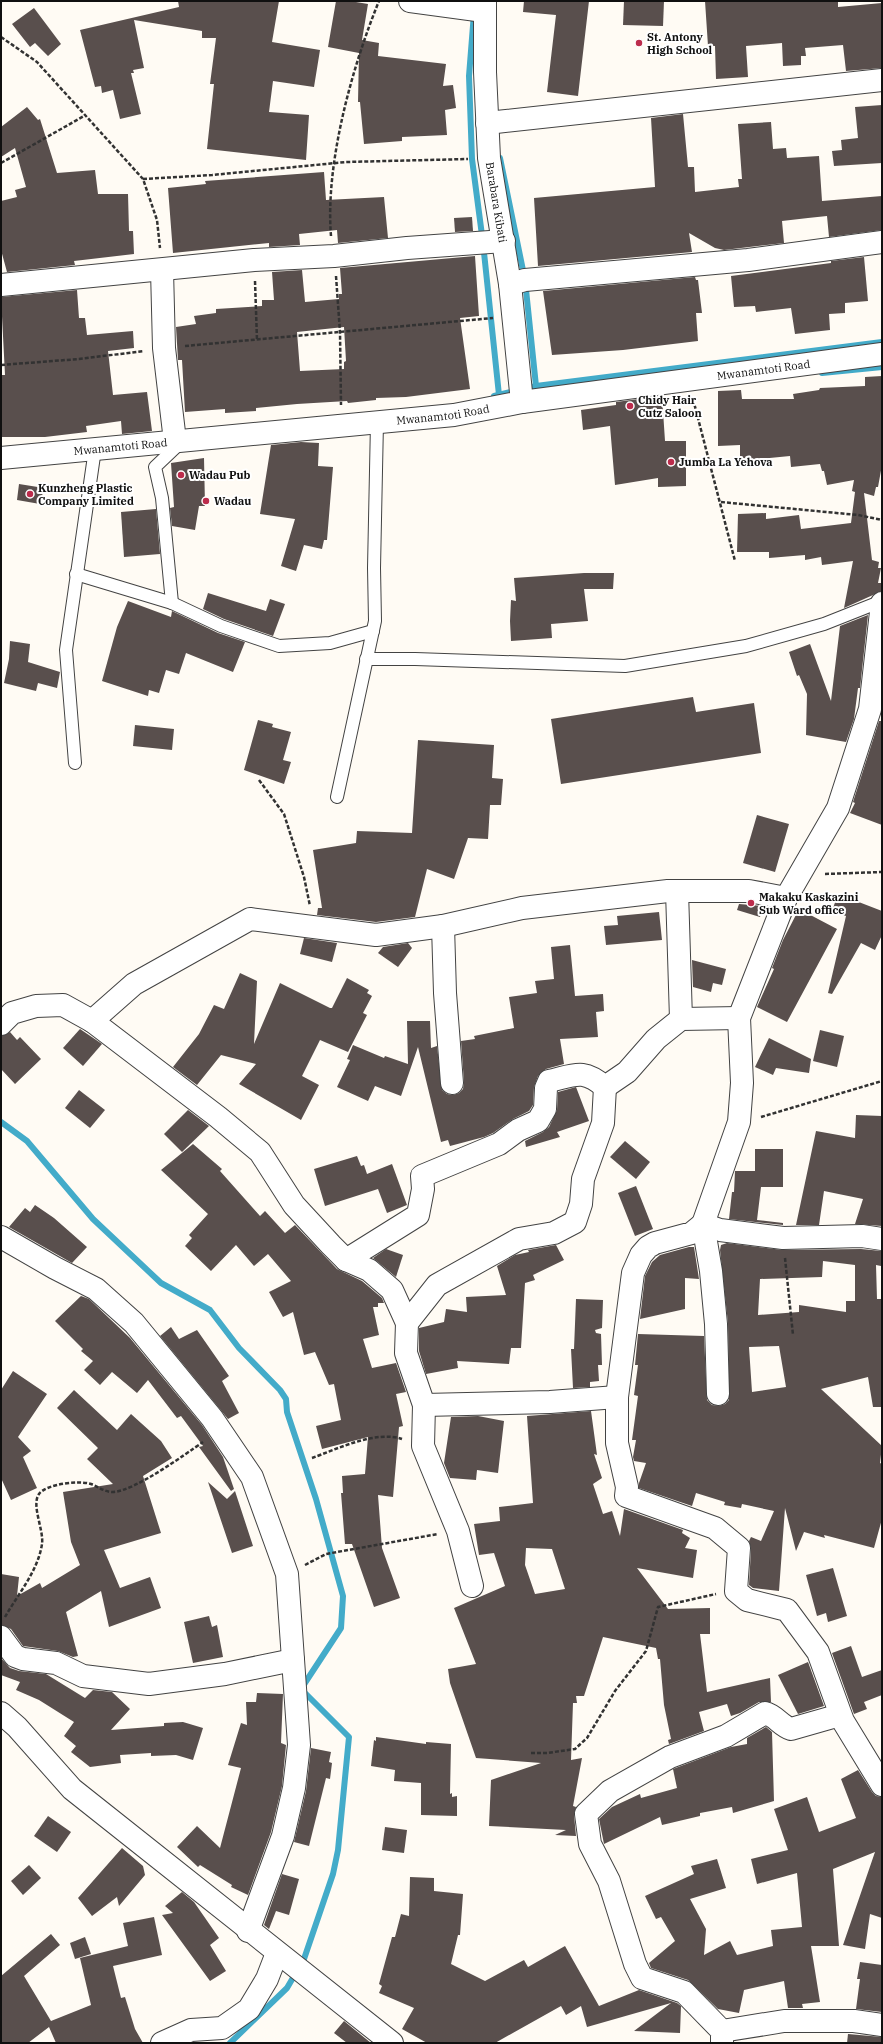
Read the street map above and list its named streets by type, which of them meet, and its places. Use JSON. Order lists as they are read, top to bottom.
{
  "streets": {
    "street": ["Barabara Kibati", "Mwanamtoti Road"]
  },
  "crossings": [
    ["Barabara Kibati", "Mwanamtoti Road"]
  ],
  "places": [
    "St. Antony High School",
    "Chidy Hair Cutz Saloon",
    "Jumba La Yehova",
    "Wadau Pub",
    "Kunzheng Plastic Company Limited",
    "Wadau",
    "Makaku Kaskazini Sub Ward office"
  ]
}
